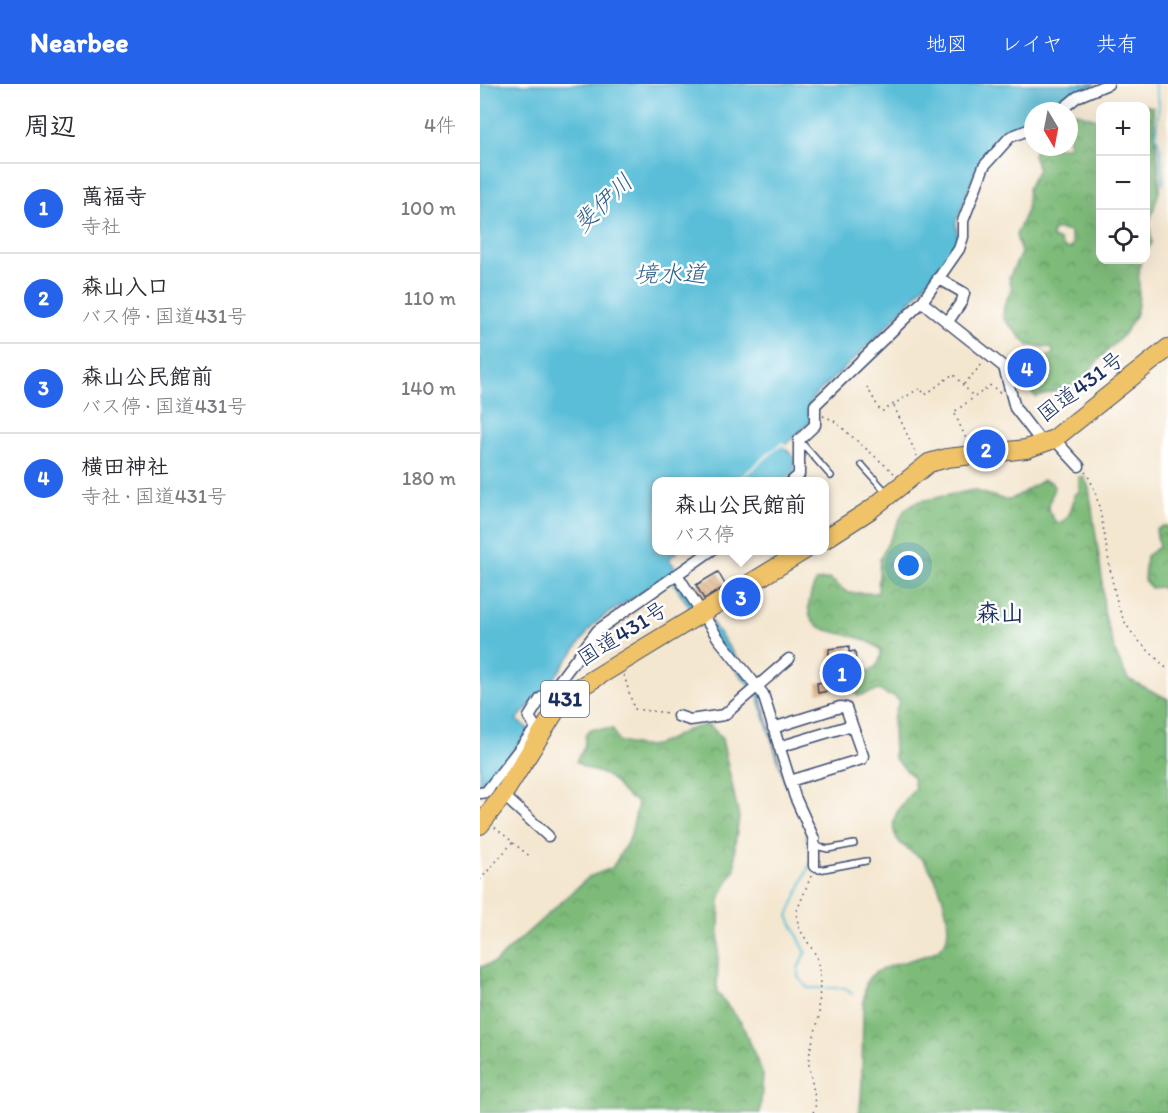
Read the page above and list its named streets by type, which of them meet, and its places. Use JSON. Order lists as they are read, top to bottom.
{
  "streets": {
    "highway": ["国道431号", "431"]
  },
  "districts": ["森山"],
  "water": ["斐伊川", "境水道"],
  "north": "bottom",
  "page": {
    "header": "Nearbee",
    "nav": ["地図", "レイヤ", "共有"],
    "heading": ["周辺", "4件"],
    "map_buttons": ["+", "−"],
    "list": [
      {
        "mark": "1",
        "name": "萬福寺",
        "note": "寺社",
        "value": "100 m"
      },
      {
        "mark": "2",
        "name": "森山入口",
        "note": "バス停 · 国道431号",
        "value": "110 m"
      },
      {
        "mark": "3",
        "name": "森山公民館前",
        "note": "バス停 · 国道431号",
        "value": "140 m"
      },
      {
        "mark": "4",
        "name": "横田神社",
        "note": "寺社 · 国道431号",
        "value": "180 m"
      }
    ],
    "pins": [
      "4",
      "2",
      "3",
      "1"
    ],
    "popup": ["森山公民館前", "バス停"]
  }
}
